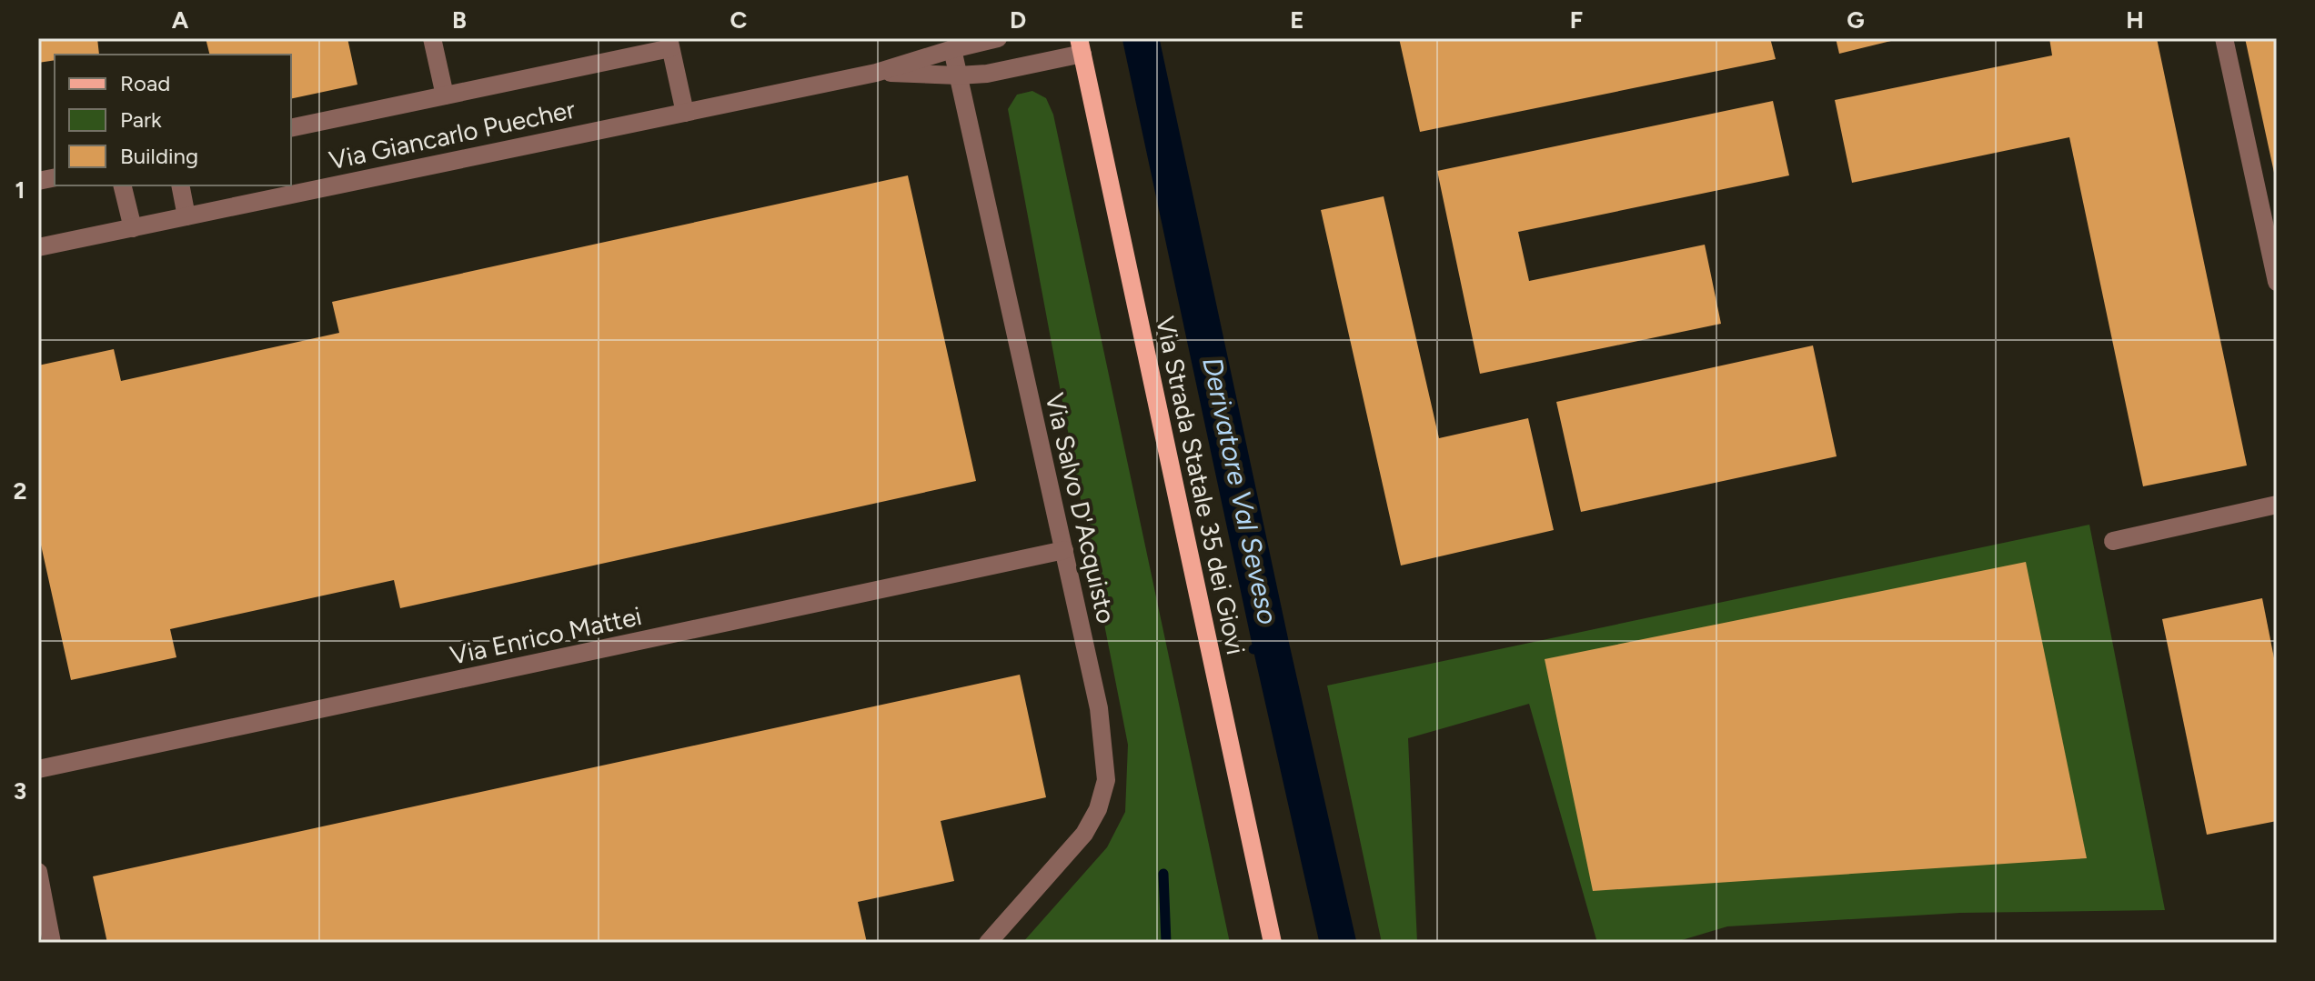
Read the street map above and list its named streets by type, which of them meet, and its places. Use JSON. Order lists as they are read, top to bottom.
{
  "streets": {
    "main road": ["Via Strada Statale 35 dei Giovi"],
    "street": ["Via Giancarlo Puecher", "Via Salvo D'Acquisto", "Via Enrico Mattei"]
  },
  "crossings": [
    ["Via Giancarlo Puecher", "Via Strada Statale 35 dei Giovi"],
    ["Via Giancarlo Puecher", "Via Salvo D'Acquisto"],
    ["Via Salvo D'Acquisto", "Via Enrico Mattei"]
  ],
  "water": ["Derivatore Val Seveso"],
  "legend": ["Road", "Park", "Building"],
  "grid": {
    "columns": [
      "A",
      "B",
      "C",
      "D",
      "E",
      "F",
      "G",
      "H"
    ],
    "rows": ["1", "2", "3"]
  }
}
